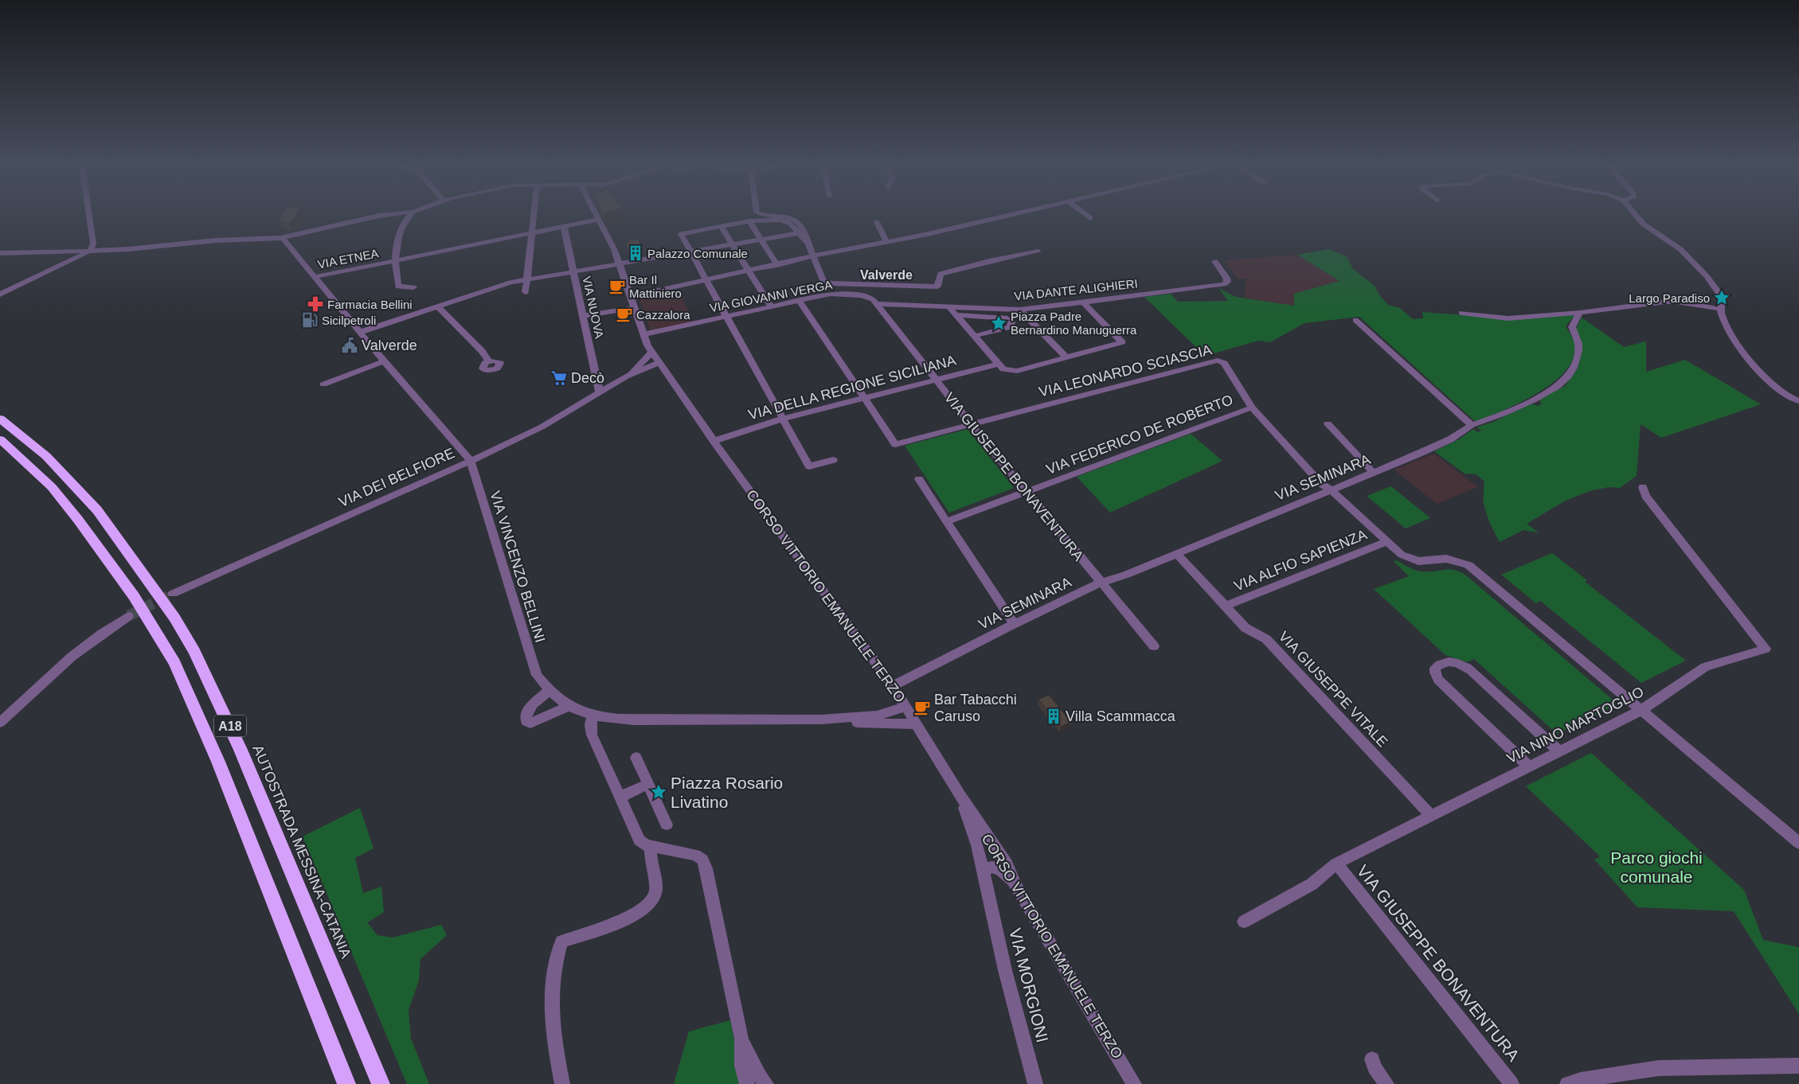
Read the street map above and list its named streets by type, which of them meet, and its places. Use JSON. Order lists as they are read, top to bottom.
{
  "streets": {
    "highway": ["A18", "AUTOSTRADA MESSINA-CATANIA"],
    "street": [
      "VIA ETNEA",
      "VIA DANTE ALIGHIERI",
      "VIA GIOVANNI VERGA",
      "VIA NUOVA",
      "VIA LEONARDO SCIASCIA",
      "VIA DELLA REGIONE SICILIANA",
      "VIA FEDERICO DE ROBERTO",
      "VIA GIUSEPPE BONAVENTURA",
      "VIA DEI BELFIORE",
      "VIA SEMINARA",
      "VIA ALFIO SAPIENZA",
      "VIA VINCENZO BELLINI",
      "CORSO VITTORIO EMANUELE TERZO",
      "VIA GIUSEPPE VITALE",
      "VIA NINO MARTOGLIO",
      "VIA MORGIONI"
    ]
  },
  "crossings": [
    ["VIA ETNEA", "VIA NUOVA"],
    ["VIA ETNEA", "VIA VINCENZO BELLINI"],
    ["VIA ETNEA", "CORSO VITTORIO EMANUELE TERZO"],
    ["VIA DANTE ALIGHIERI", "VIA GIOVANNI VERGA"],
    ["VIA DANTE ALIGHIERI", "VIA GIUSEPPE BONAVENTURA"],
    ["VIA GIOVANNI VERGA", "VIA GIUSEPPE BONAVENTURA"],
    ["VIA GIOVANNI VERGA", "CORSO VITTORIO EMANUELE TERZO"],
    ["VIA NUOVA", "VIA DEI BELFIORE"],
    ["VIA LEONARDO SCIASCIA", "VIA DELLA REGIONE SICILIANA"],
    ["VIA LEONARDO SCIASCIA", "VIA FEDERICO DE ROBERTO"],
    ["VIA LEONARDO SCIASCIA", "VIA GIUSEPPE BONAVENTURA"],
    ["VIA LEONARDO SCIASCIA", "VIA SEMINARA"],
    ["VIA LEONARDO SCIASCIA", "VIA ALFIO SAPIENZA"],
    ["VIA LEONARDO SCIASCIA", "VIA NINO MARTOGLIO"],
    ["VIA DELLA REGIONE SICILIANA", "VIA GIUSEPPE BONAVENTURA"],
    ["VIA DELLA REGIONE SICILIANA", "CORSO VITTORIO EMANUELE TERZO"],
    ["VIA FEDERICO DE ROBERTO", "VIA GIUSEPPE BONAVENTURA"],
    ["VIA GIUSEPPE BONAVENTURA", "VIA SEMINARA"],
    ["VIA GIUSEPPE BONAVENTURA", "VIA NINO MARTOGLIO"],
    ["VIA DEI BELFIORE", "VIA VINCENZO BELLINI"],
    ["VIA SEMINARA", "CORSO VITTORIO EMANUELE TERZO"],
    ["VIA SEMINARA", "VIA GIUSEPPE VITALE"],
    ["VIA ALFIO SAPIENZA", "VIA GIUSEPPE VITALE"],
    ["CORSO VITTORIO EMANUELE TERZO", "VIA MORGIONI"],
    ["VIA GIUSEPPE VITALE", "VIA NINO MARTOGLIO"]
  ],
  "districts": ["Valverde"],
  "parks": ["Parco giochi comunale"],
  "places": {
    "building": ["Palazzo Comunale", "Villa Scammacca"],
    "cafe": ["Bar Il Mattiniero", "Cazzalora", "Bar Tabacchi Caruso"],
    "place": ["Largo Paradiso", "Piazza Padre Bernardino Manuguerra", "Piazza Rosario Livatino"],
    "pharmacy": ["Farmacia Bellini"],
    "fuel station": ["Sicilpetroli"],
    "public building": ["Valverde"],
    "supermarket": ["Decò"]
  }
}
